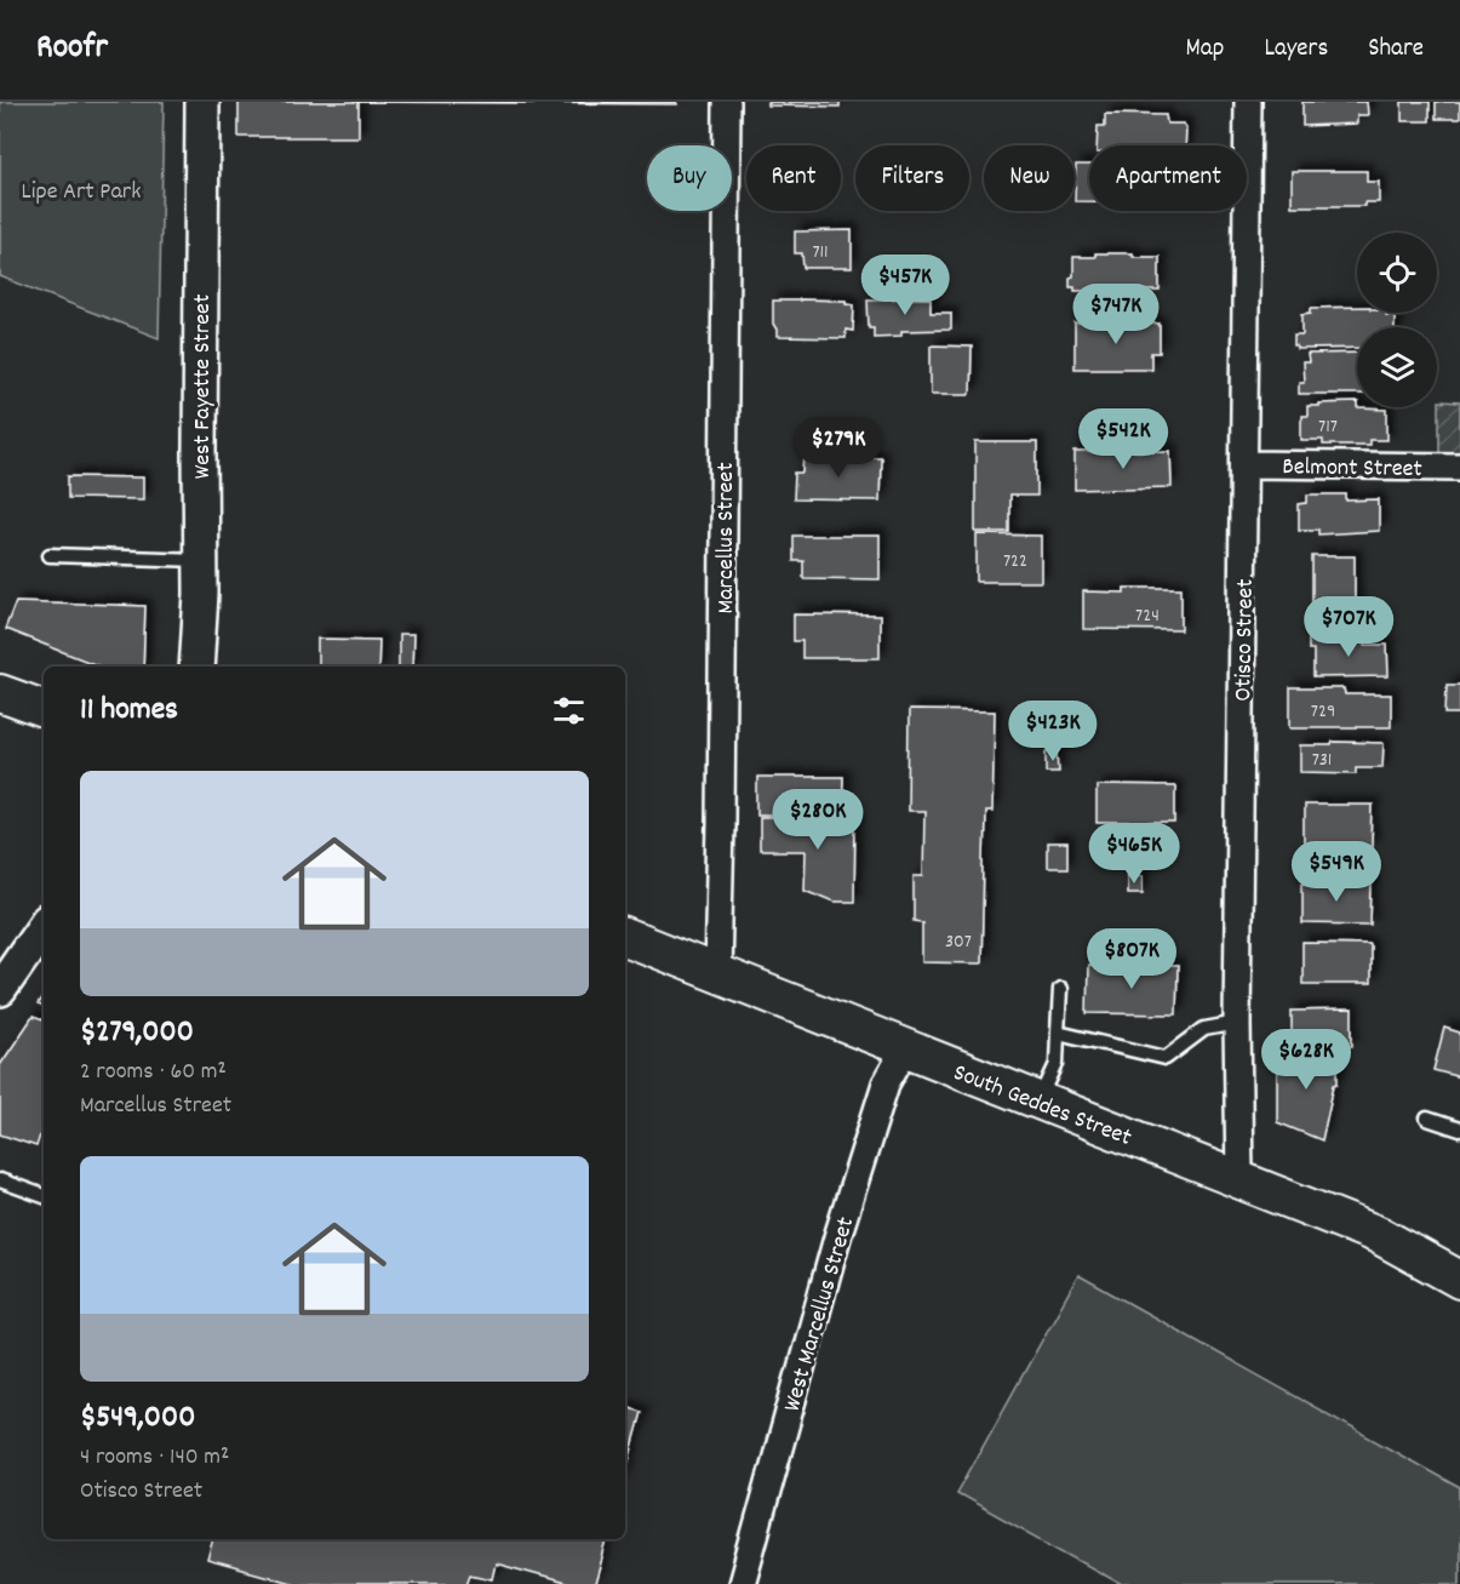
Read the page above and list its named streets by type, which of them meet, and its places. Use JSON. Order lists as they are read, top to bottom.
{
  "streets": {
    "main road": ["South Geddes Street"],
    "street": [
      "West Fayette Street",
      "Belmont Street",
      "Marcellus Street",
      "Otisco Street",
      "West Marcellus Street"
    ]
  },
  "crossings": [
    ["Belmont Street", "Otisco Street"],
    ["Marcellus Street", "South Geddes Street"],
    ["Otisco Street", "South Geddes Street"],
    ["South Geddes Street", "West Marcellus Street"]
  ],
  "parks": ["Lipe Art Park"],
  "house_numbers": [
    "711",
    "717",
    "722",
    "724",
    "729",
    "731",
    "307"
  ],
  "page": {
    "header": "Roofr",
    "nav": ["Map", "Layers", "Share"],
    "chip": [
      "Buy",
      "Rent",
      "Filters",
      "New",
      "Apartment"
    ],
    "price": [
      "$457K",
      "$747K",
      "$542K",
      "$279K",
      "$707K",
      "$423K",
      "$280K",
      "$465K",
      "$549K",
      "$807K",
      "$628K"
    ],
    "heading": "11 homes",
    "list": [
      {
        "name": "$279,000",
        "note": "2 rooms · 60 m² · Marcellus Street"
      },
      {
        "name": "$549,000",
        "note": "4 rooms · 140 m² · Otisco Street"
      }
    ]
  }
}
